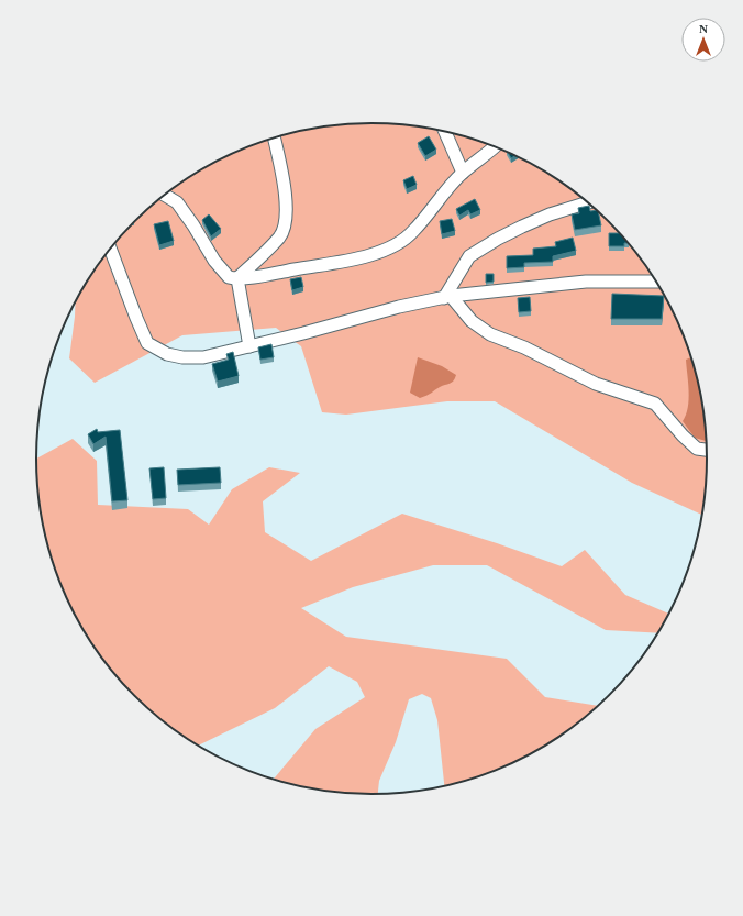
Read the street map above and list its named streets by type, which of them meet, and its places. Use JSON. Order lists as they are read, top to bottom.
{
  "north": "top"
}
